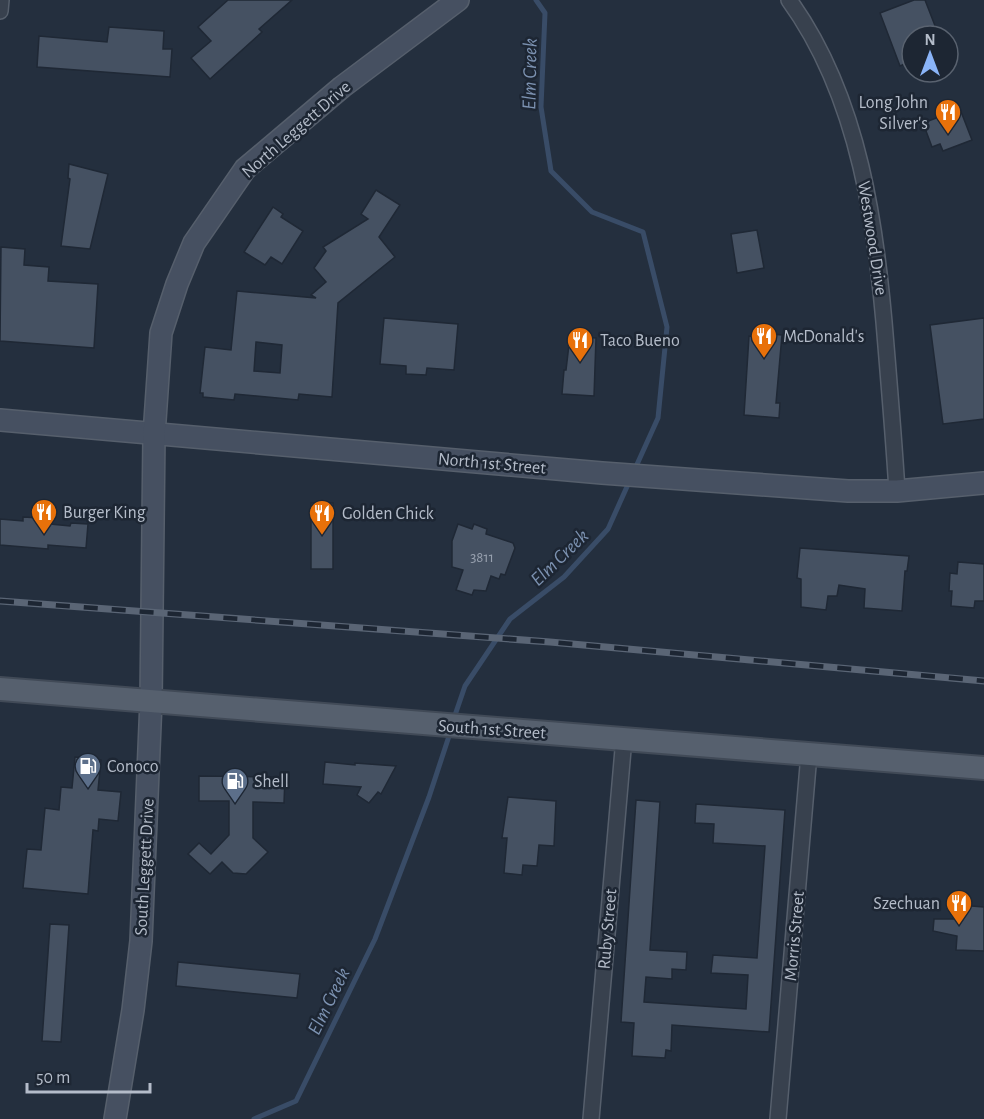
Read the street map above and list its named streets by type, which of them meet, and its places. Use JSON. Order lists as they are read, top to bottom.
{
  "streets": {
    "main road": [
      "North Leggett Drive",
      "North 1st Street",
      "South 1st Street",
      "South Leggett Drive"
    ],
    "street": ["Westwood Drive", "Ruby Street", "Morris Street"]
  },
  "crossings": [
    ["North Leggett Drive", "North 1st Street"],
    ["North Leggett Drive", "South Leggett Drive"],
    ["Westwood Drive", "North 1st Street"],
    ["South 1st Street", "South Leggett Drive"],
    ["South 1st Street", "Ruby Street"],
    ["South 1st Street", "Morris Street"]
  ],
  "water": ["Elm Creek"],
  "places": {
    "restaurant": [
      "Long John Silver's",
      "McDonald's",
      "Taco Bueno",
      "Burger King",
      "Golden Chick",
      "Szechuan"
    ],
    "fuel station": ["Conoco", "Shell"]
  },
  "house_numbers": ["3811"],
  "scale_bar": "50 m",
  "north": "top"
}
